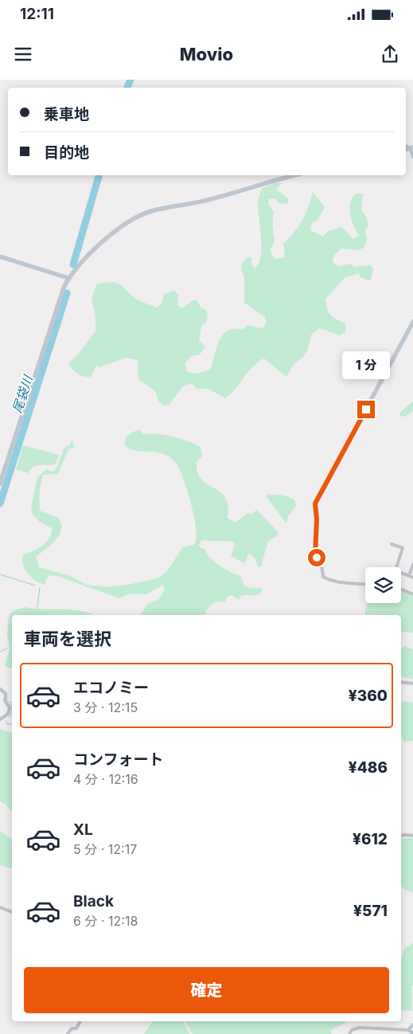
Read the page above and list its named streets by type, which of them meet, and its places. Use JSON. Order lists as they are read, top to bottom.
{
  "water": ["尾袋川"],
  "page": {
    "status": "12:11",
    "header": "Movio",
    "banner": ["乗車地", "目的地"],
    "bubble": "1 分",
    "heading": "車両を選択",
    "list": [
      {
        "name": "エコノミー",
        "note": "3 分 · 12:15",
        "value": "¥360"
      },
      {
        "name": "コンフォート",
        "note": "4 分 · 12:16",
        "value": "¥486"
      },
      {
        "name": "XL",
        "note": "5 分 · 12:17",
        "value": "¥612"
      },
      {
        "name": "Black",
        "note": "6 分 · 12:18",
        "value": "¥571"
      }
    ],
    "buttons": "確定"
  }
}
